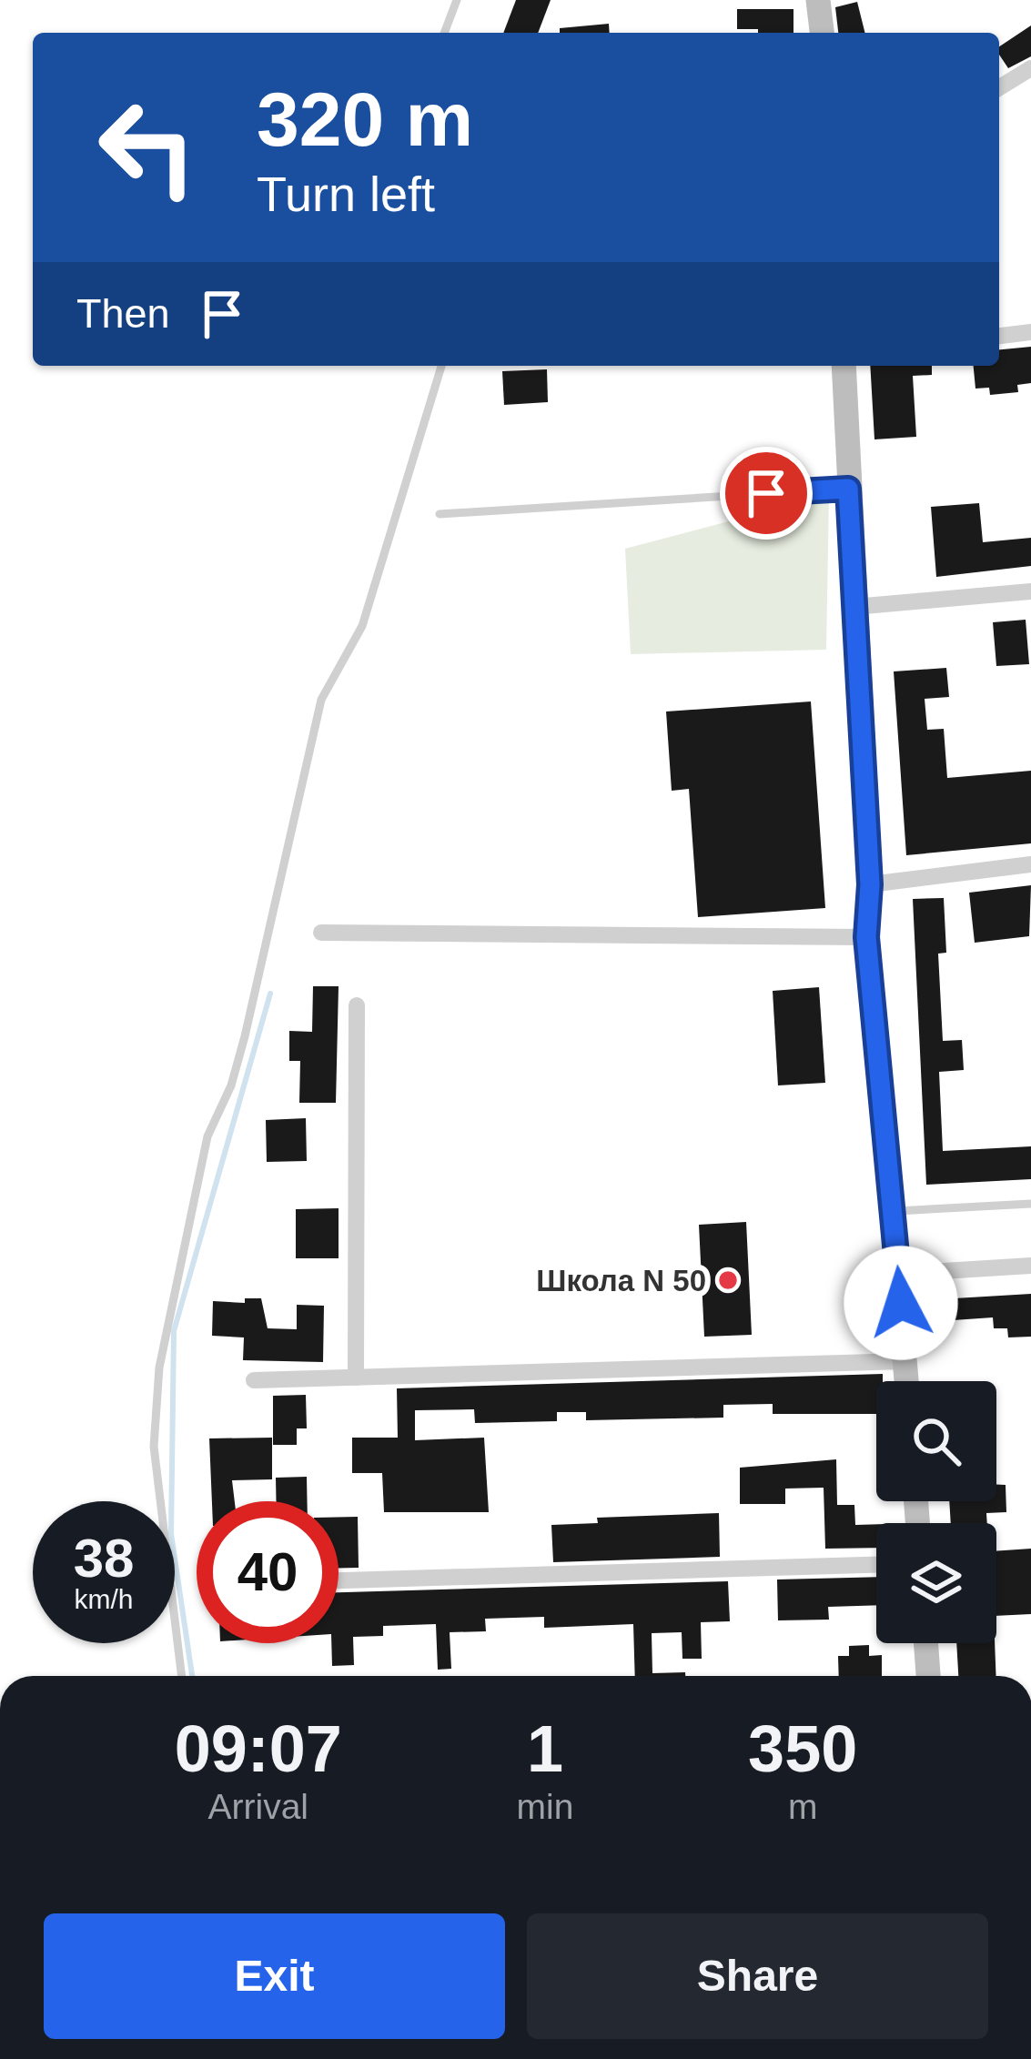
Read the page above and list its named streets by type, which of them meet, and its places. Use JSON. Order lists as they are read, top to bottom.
{
  "places": ["Школа N 50"],
  "page": {
    "turn": ["320 m", "Turn left"],
    "then": "Then",
    "speed": "38 km/h",
    "limit": "40",
    "eta": [
      "09:07",
      "Arrival",
      "1",
      "min",
      "350",
      "m"
    ],
    "buttons": ["Exit", "Share"]
  }
}
